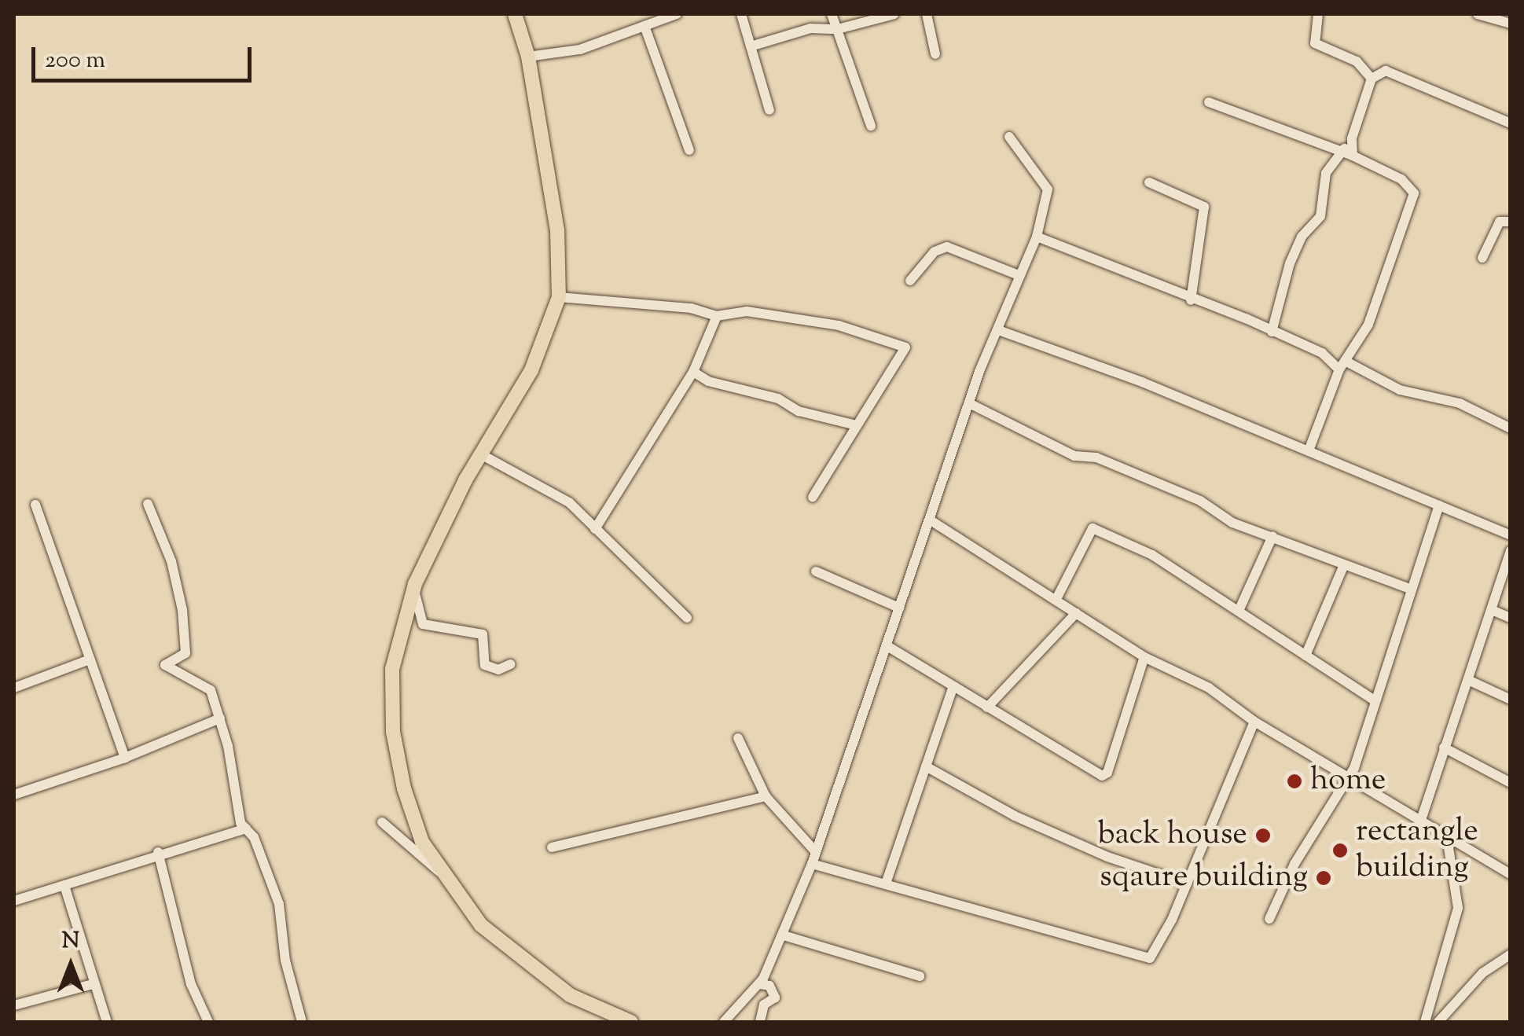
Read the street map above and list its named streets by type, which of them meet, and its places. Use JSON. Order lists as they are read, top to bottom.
{
  "places": [
    "home",
    "back house",
    "rectangle building",
    "sqaure building"
  ],
  "scale_bar": "200 m",
  "north": "top"
}
